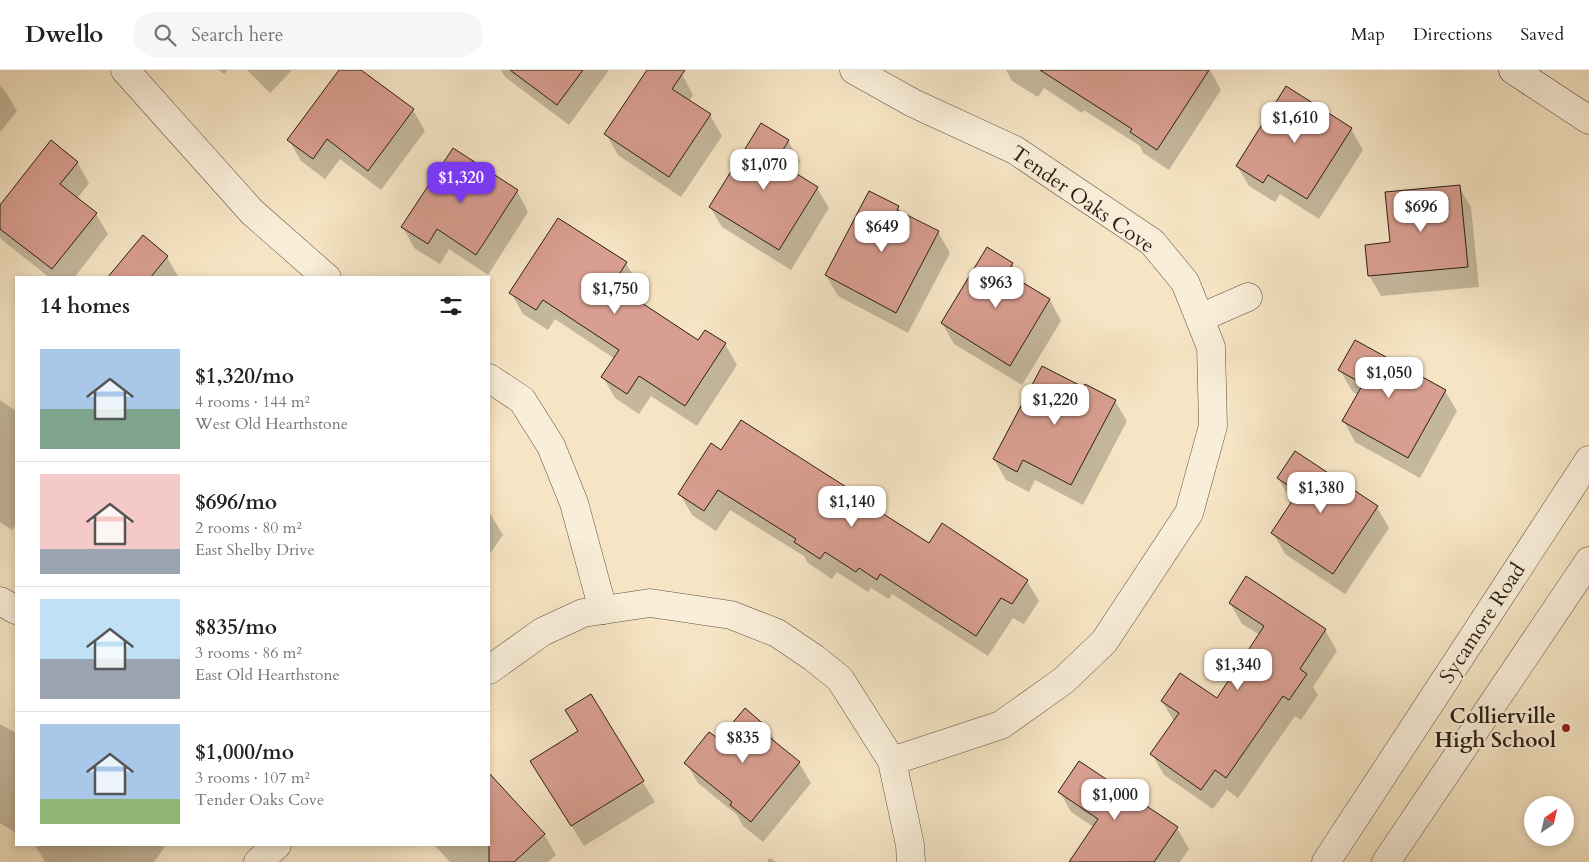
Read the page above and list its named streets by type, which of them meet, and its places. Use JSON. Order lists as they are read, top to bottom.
{
  "streets": {
    "street": ["Tender Oaks Cove", "Sycamore Road"]
  },
  "places": ["Collierville High School"],
  "north": "top right",
  "page": {
    "header": "Dwello",
    "search": "Search here",
    "nav": ["Map", "Directions", "Saved"],
    "price": [
      "$1,610",
      "$1,070",
      "$1,320",
      "$696",
      "$649",
      "$963",
      "$1,750",
      "$1,050",
      "$1,220",
      "$1,380",
      "$1,140",
      "$1,340",
      "$835",
      "$1,000"
    ],
    "heading": "14 homes",
    "list": [
      {
        "name": "$1,320/mo",
        "note": "4 rooms · 144 m² · West Old Hearthstone"
      },
      {
        "name": "$696/mo",
        "note": "2 rooms · 80 m² · East Shelby Drive"
      },
      {
        "name": "$835/mo",
        "note": "3 rooms · 86 m² · East Old Hearthstone"
      },
      {
        "name": "$1,000/mo",
        "note": "3 rooms · 107 m² · Tender Oaks Cove"
      }
    ]
  }
}
